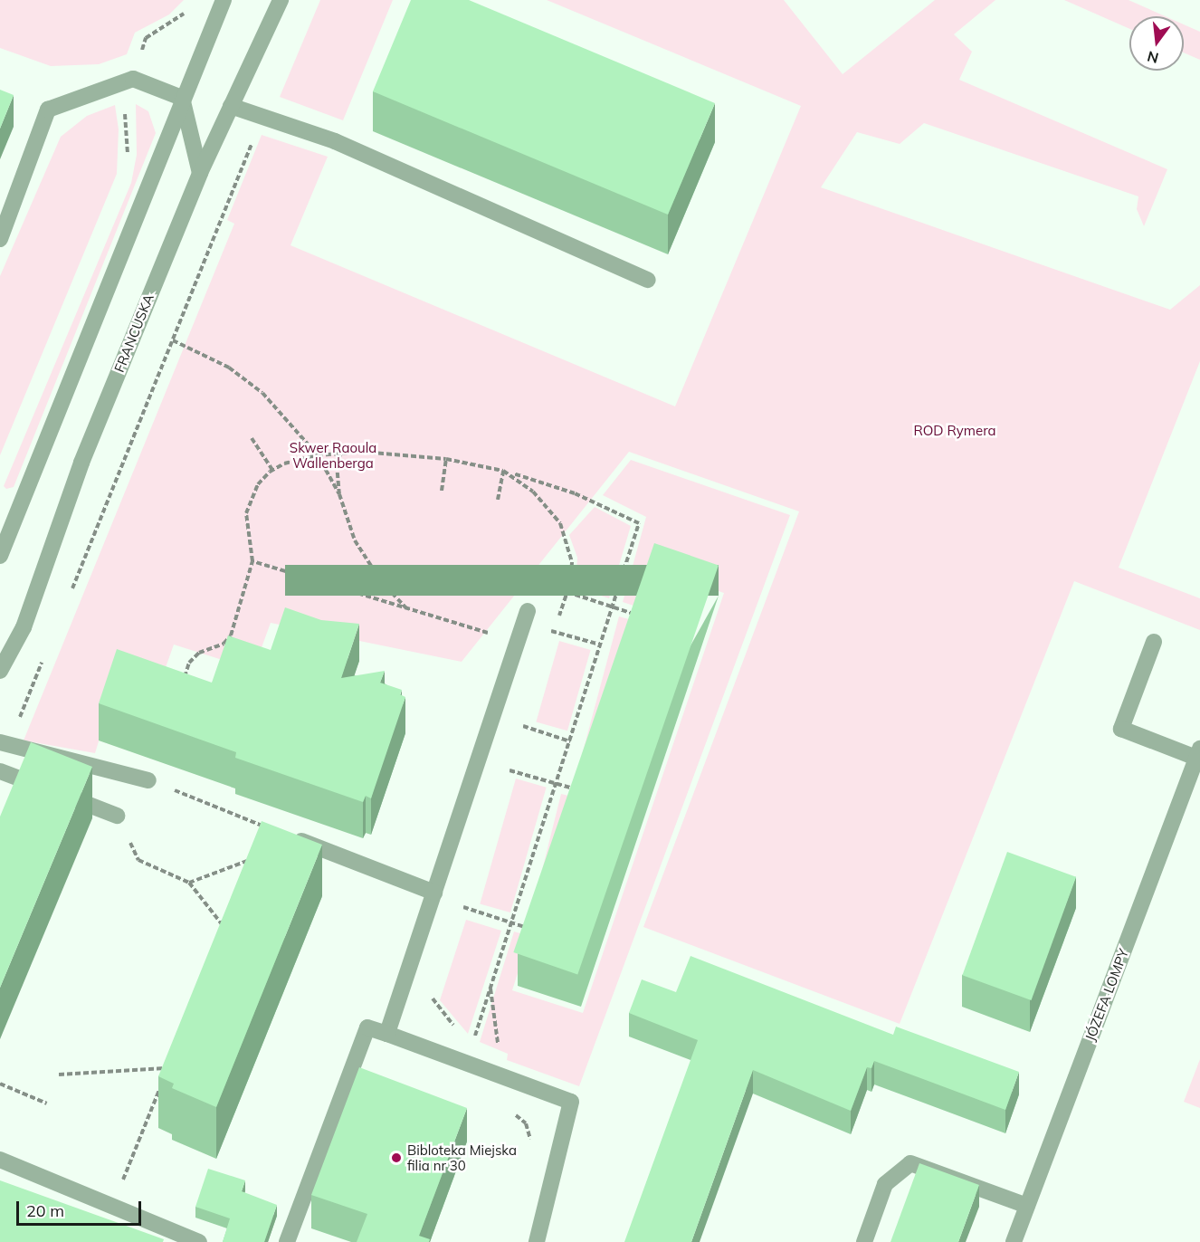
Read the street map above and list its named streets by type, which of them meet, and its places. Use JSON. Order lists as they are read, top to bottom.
{
  "streets": {
    "street": ["FRANCUSKA", "JÓZEFA LOMPY"]
  },
  "parks": ["ROD Rymera", "Skwer Raoula Wallenberga"],
  "places": ["Bibloteka Miejska filia nr 30"],
  "scale_bar": "20 m",
  "north": "bottom"
}
